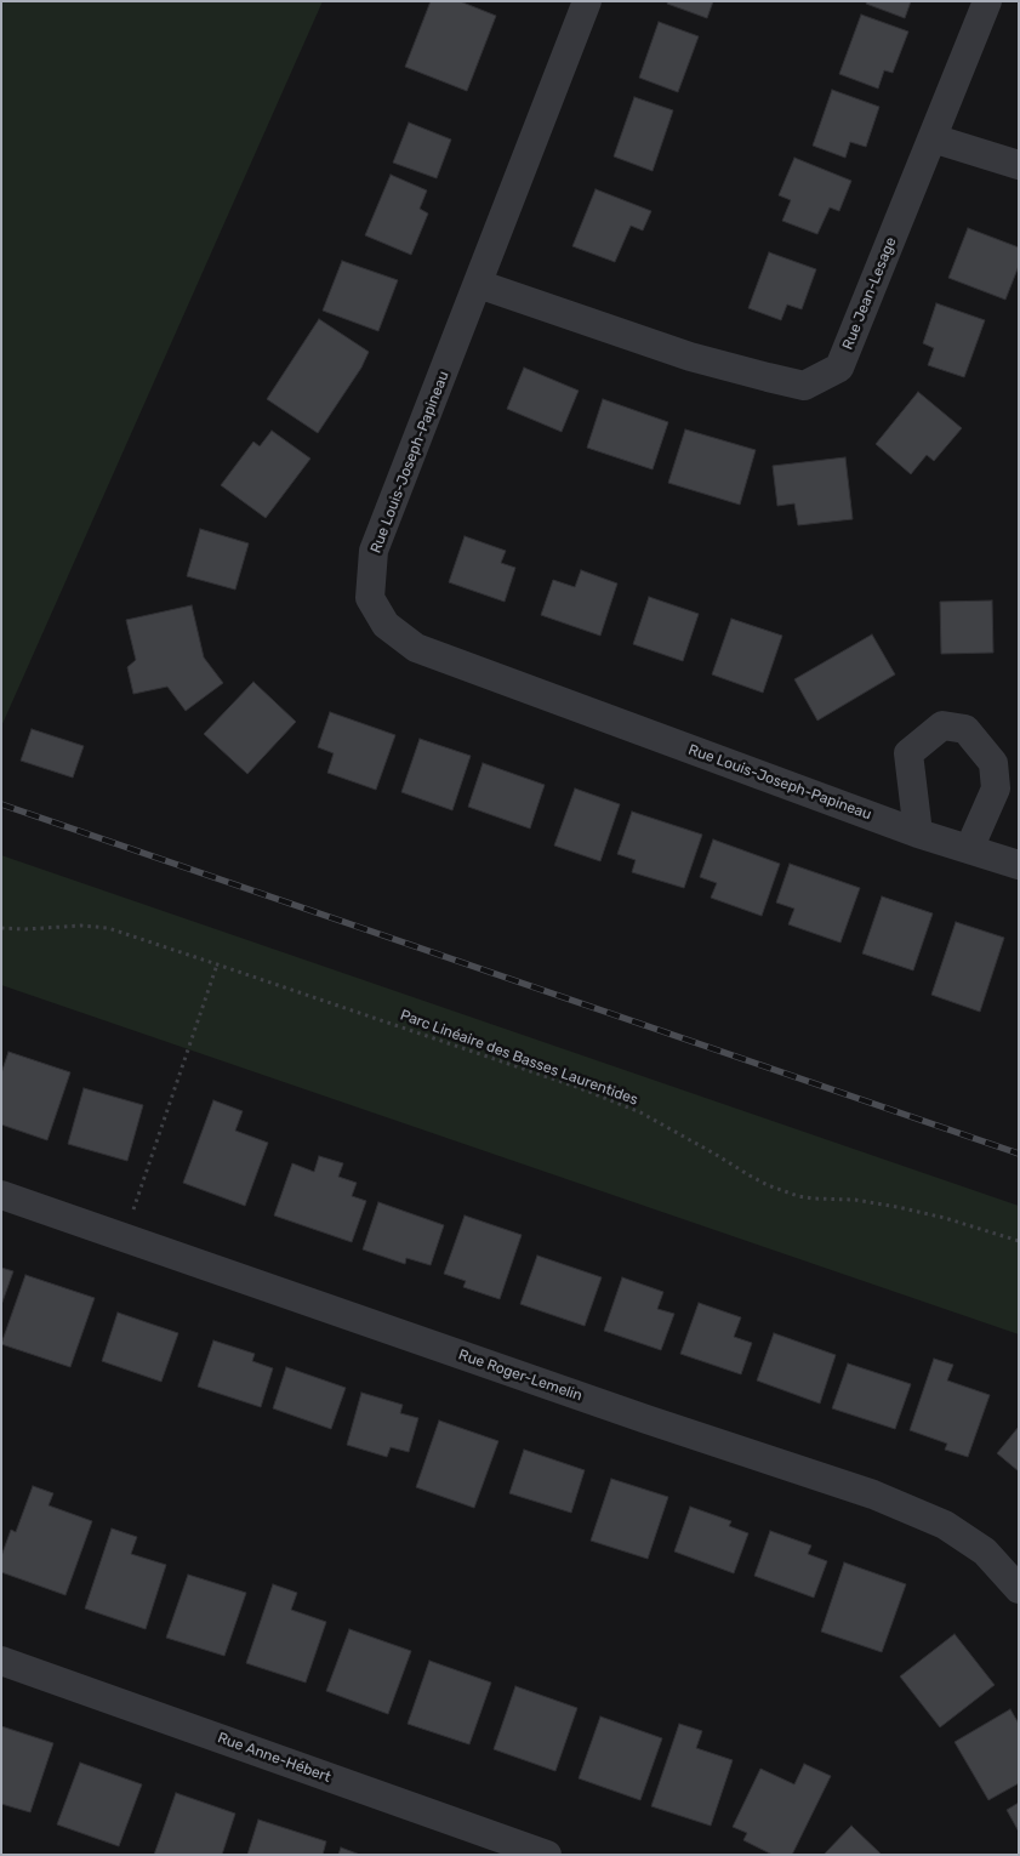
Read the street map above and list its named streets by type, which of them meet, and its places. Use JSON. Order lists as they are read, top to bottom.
{
  "streets": {
    "street": [
      "Rue Jean-Lesage",
      "Rue Louis-Joseph-Papineau",
      "Rue Roger-Lemelin",
      "Rue Anne-Hébert"
    ],
    "path": ["Parc Linéaire des Basses Laurentides"]
  },
  "crossings": [
    ["Rue Jean-Lesage", "Rue Louis-Joseph-Papineau"]
  ]
}
